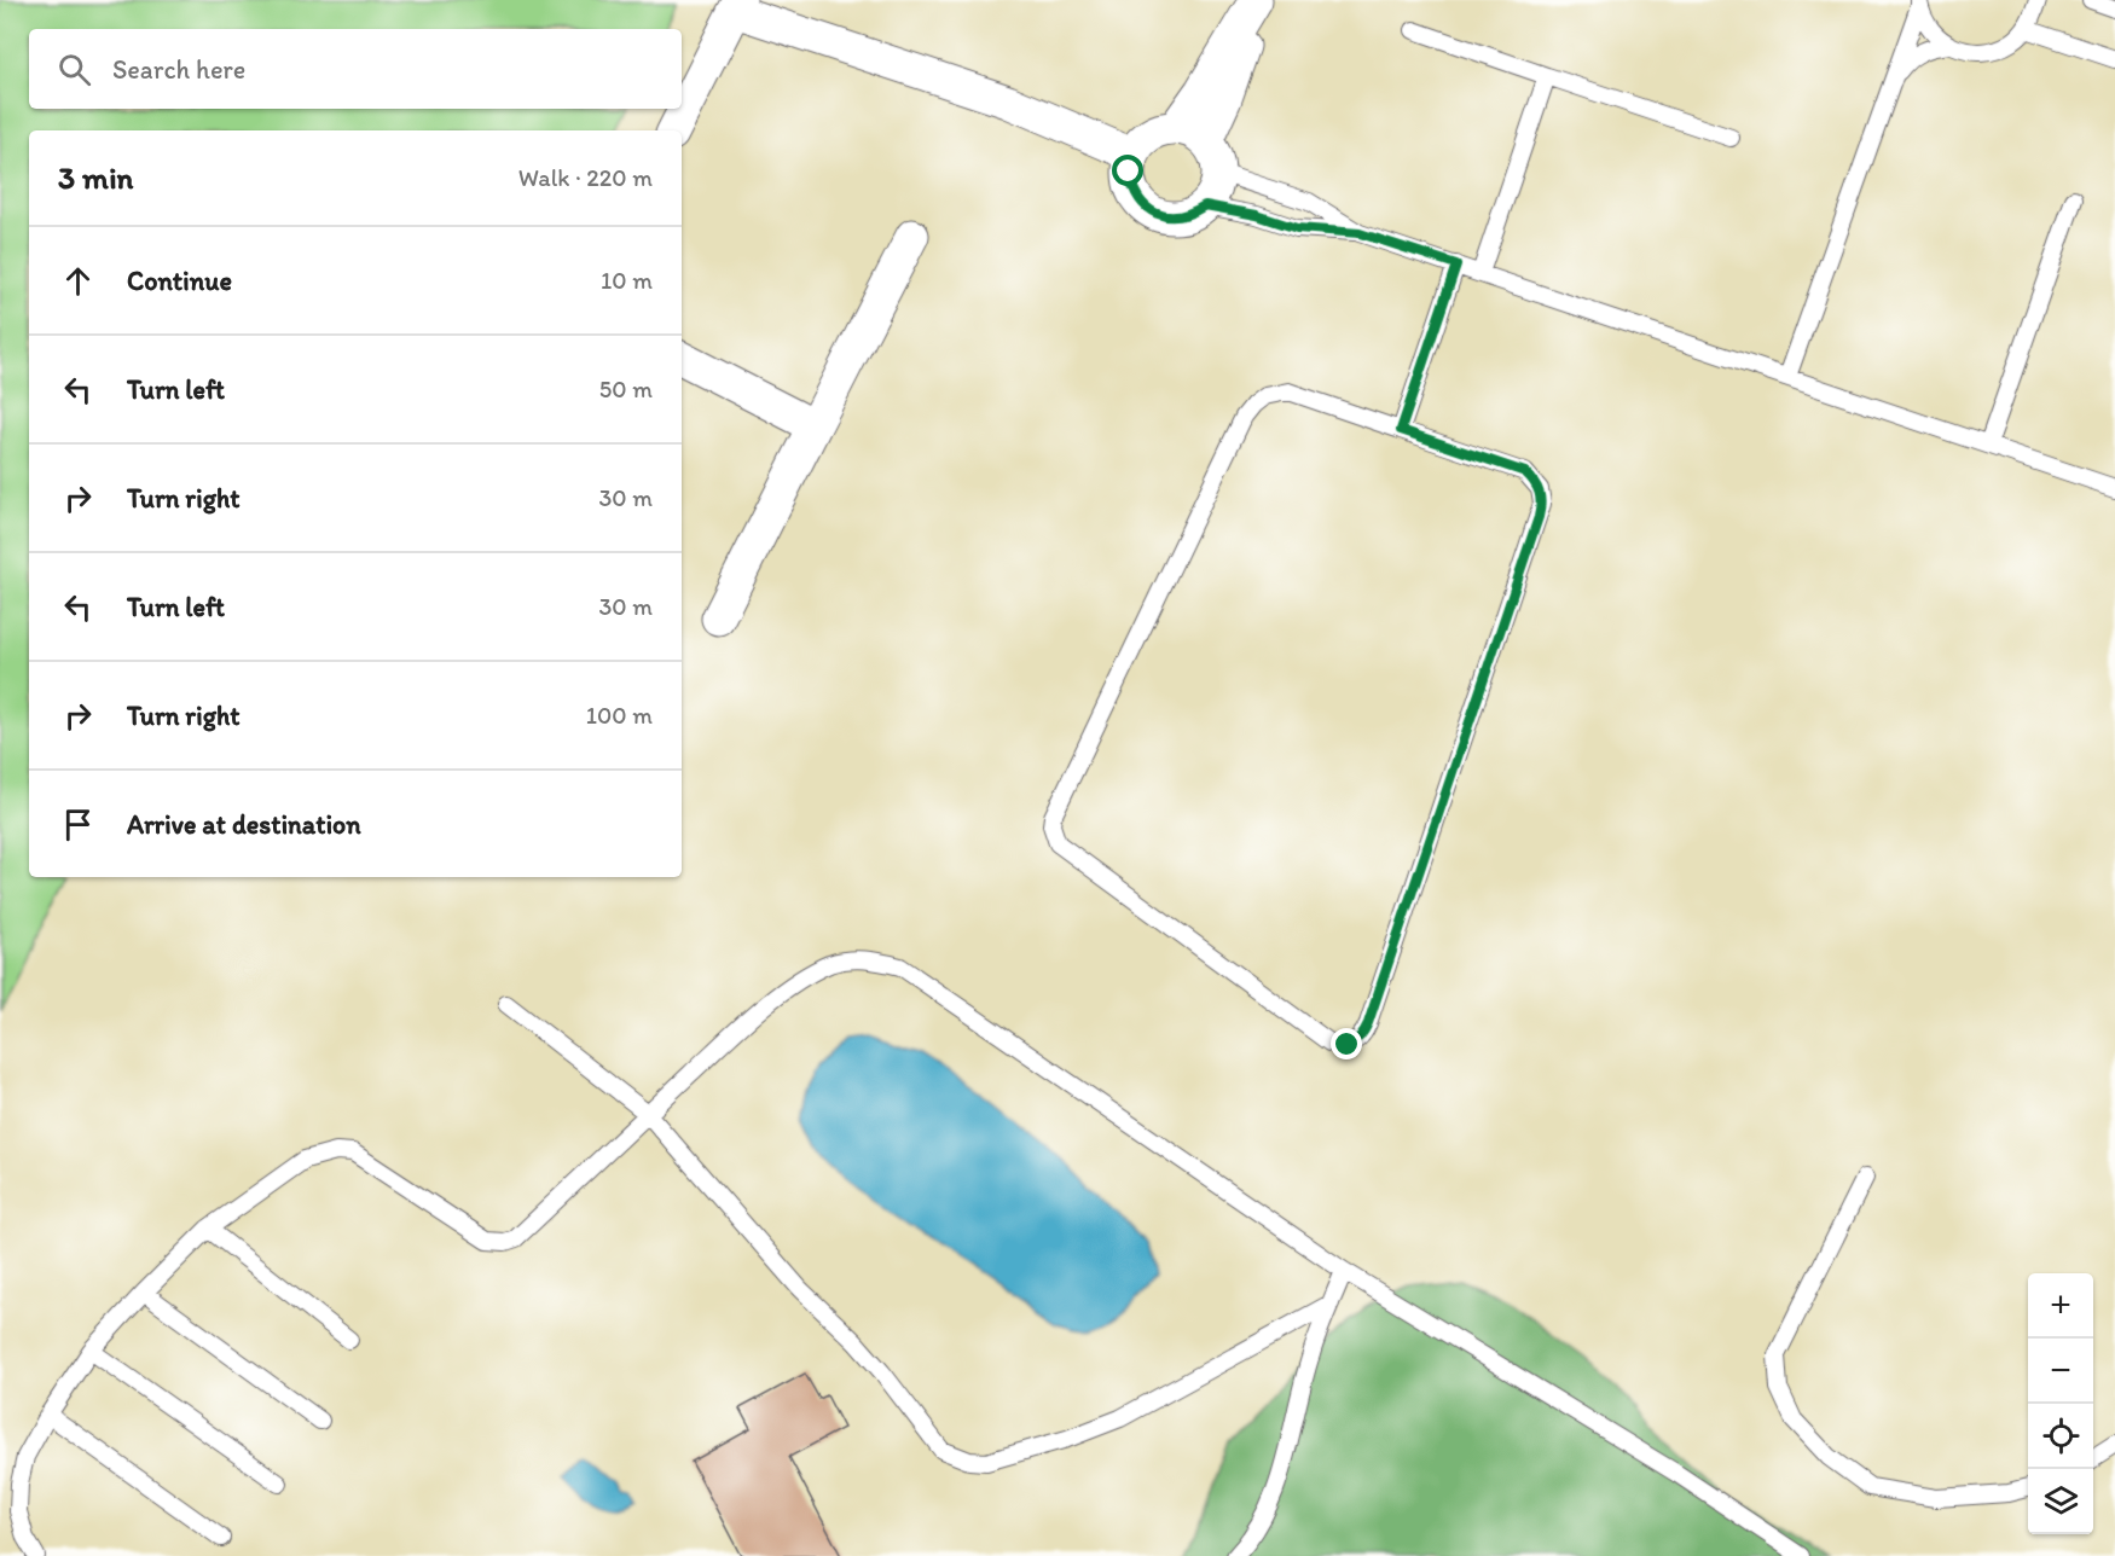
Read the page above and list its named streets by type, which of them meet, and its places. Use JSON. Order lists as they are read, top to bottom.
{
  "page": {
    "search": "Search here",
    "heading": ["3 min", "Walk · 220 m"],
    "list": [
      ["Continue", "10 m"],
      ["Turn left", "50 m"],
      ["Turn right", "30 m"],
      ["Turn left", "30 m"],
      ["Turn right", "100 m"],
      "Arrive at destination"
    ],
    "map_buttons": ["+", "−"]
  }
}
